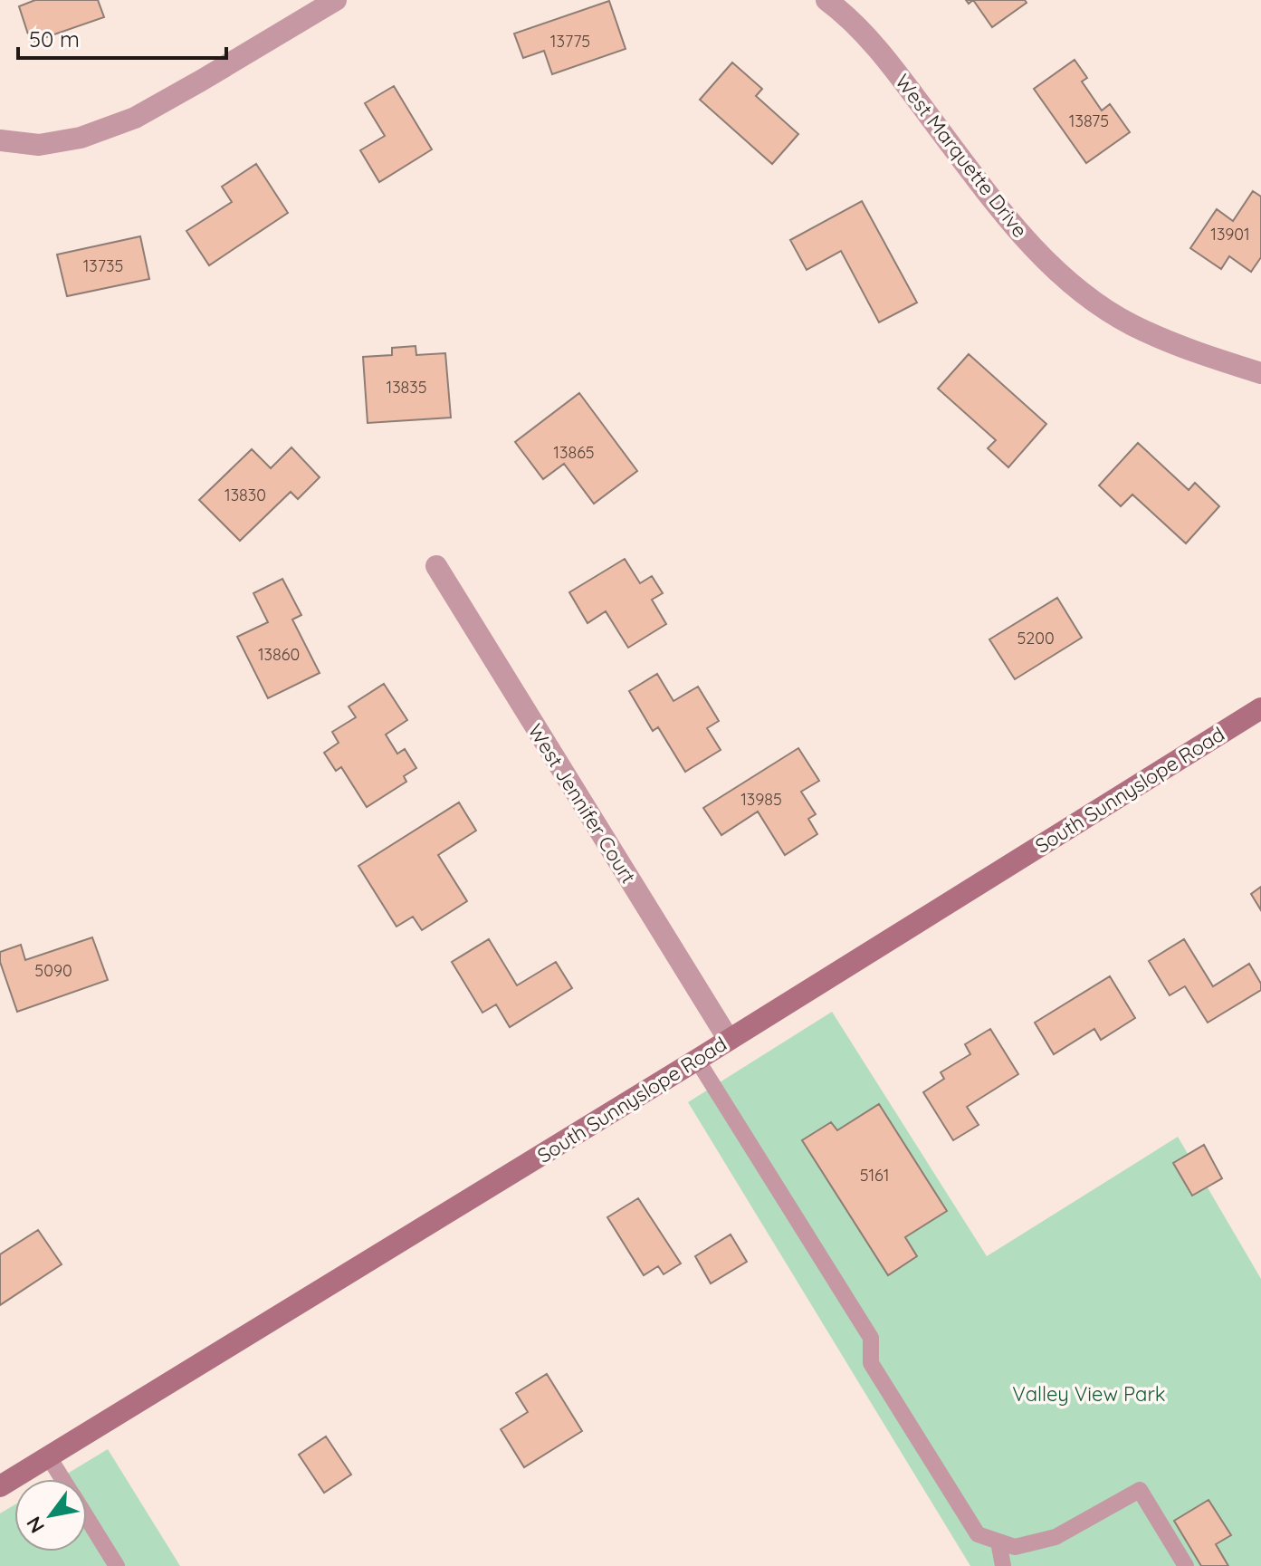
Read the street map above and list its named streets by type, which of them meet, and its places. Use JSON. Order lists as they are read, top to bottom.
{
  "streets": {
    "street": ["West Marquette Drive", "South Sunnyslope Road", "West Jennifer Court"]
  },
  "crossings": [
    ["South Sunnyslope Road", "West Jennifer Court"]
  ],
  "parks": ["Valley View Park"],
  "house_numbers": [
    "13775",
    "13875",
    "13901",
    "13735",
    "13835",
    "13865",
    "13830",
    "5200",
    "13860",
    "13985",
    "5090",
    "5161"
  ],
  "scale_bar": "50 m",
  "north": "bottom left"
}
